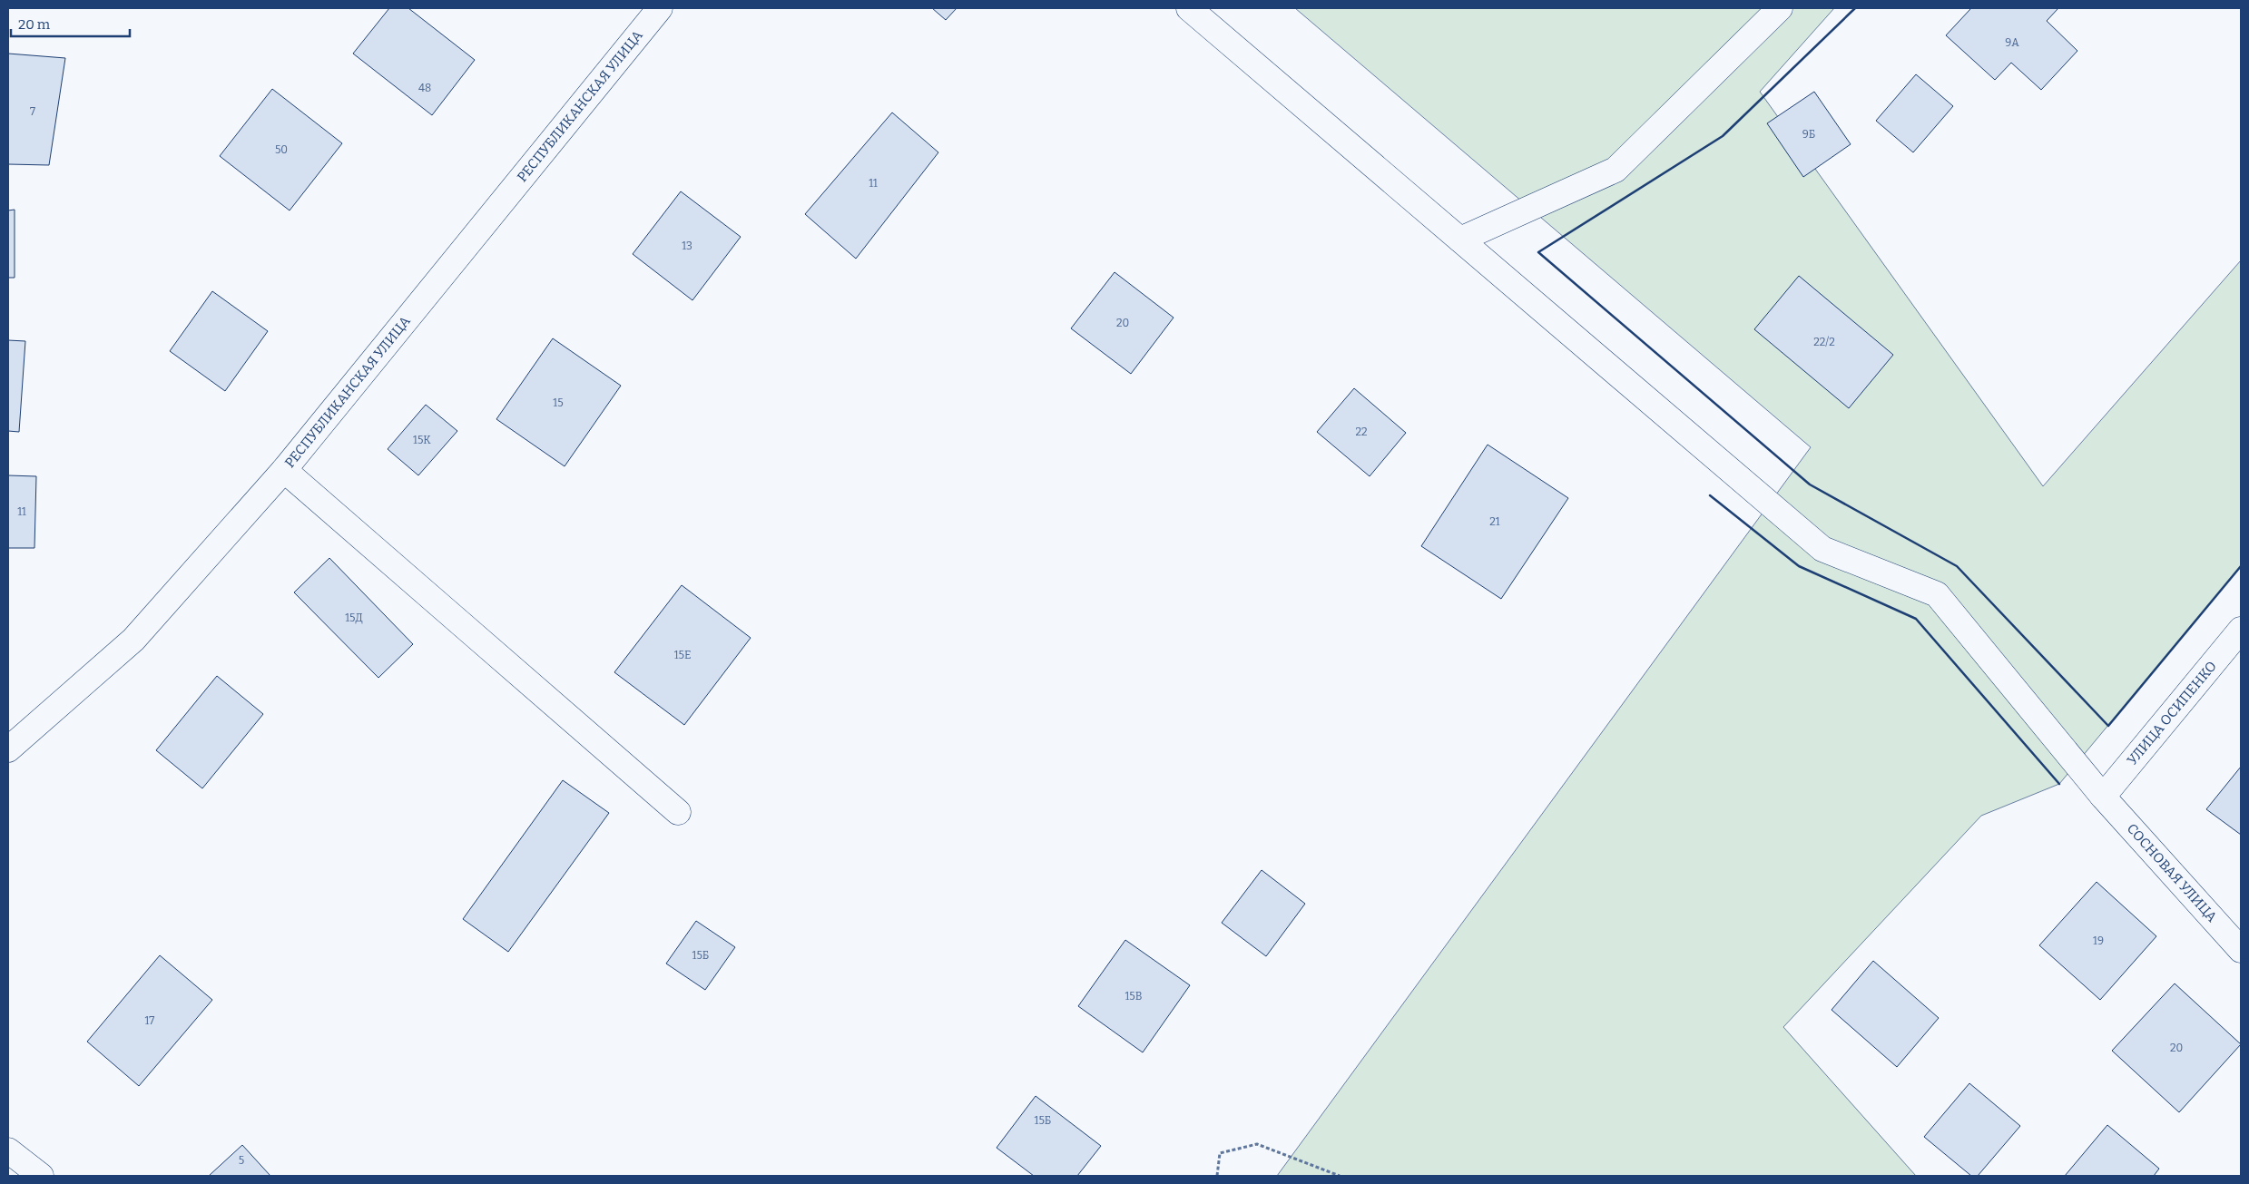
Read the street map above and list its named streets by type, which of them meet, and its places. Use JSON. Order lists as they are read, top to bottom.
{
  "streets": {
    "street": ["РЕСПУБЛИКАНСКАЯ УЛИЦА", "УЛИЦА ОСИПЕНКО", "СОСНОВАЯ УЛИЦА"]
  },
  "crossings": [
    ["УЛИЦА ОСИПЕНКО", "СОСНОВАЯ УЛИЦА"]
  ],
  "house_numbers": [
    "9А",
    "48",
    "7",
    "9Б",
    "50",
    "11",
    "13",
    "20",
    "22/2",
    "15",
    "22",
    "15К",
    "11",
    "21",
    "15Д",
    "15Е",
    "19",
    "15Б",
    "15В",
    "17",
    "20",
    "15Б",
    "5"
  ],
  "scale_bar": "20 m"
}
